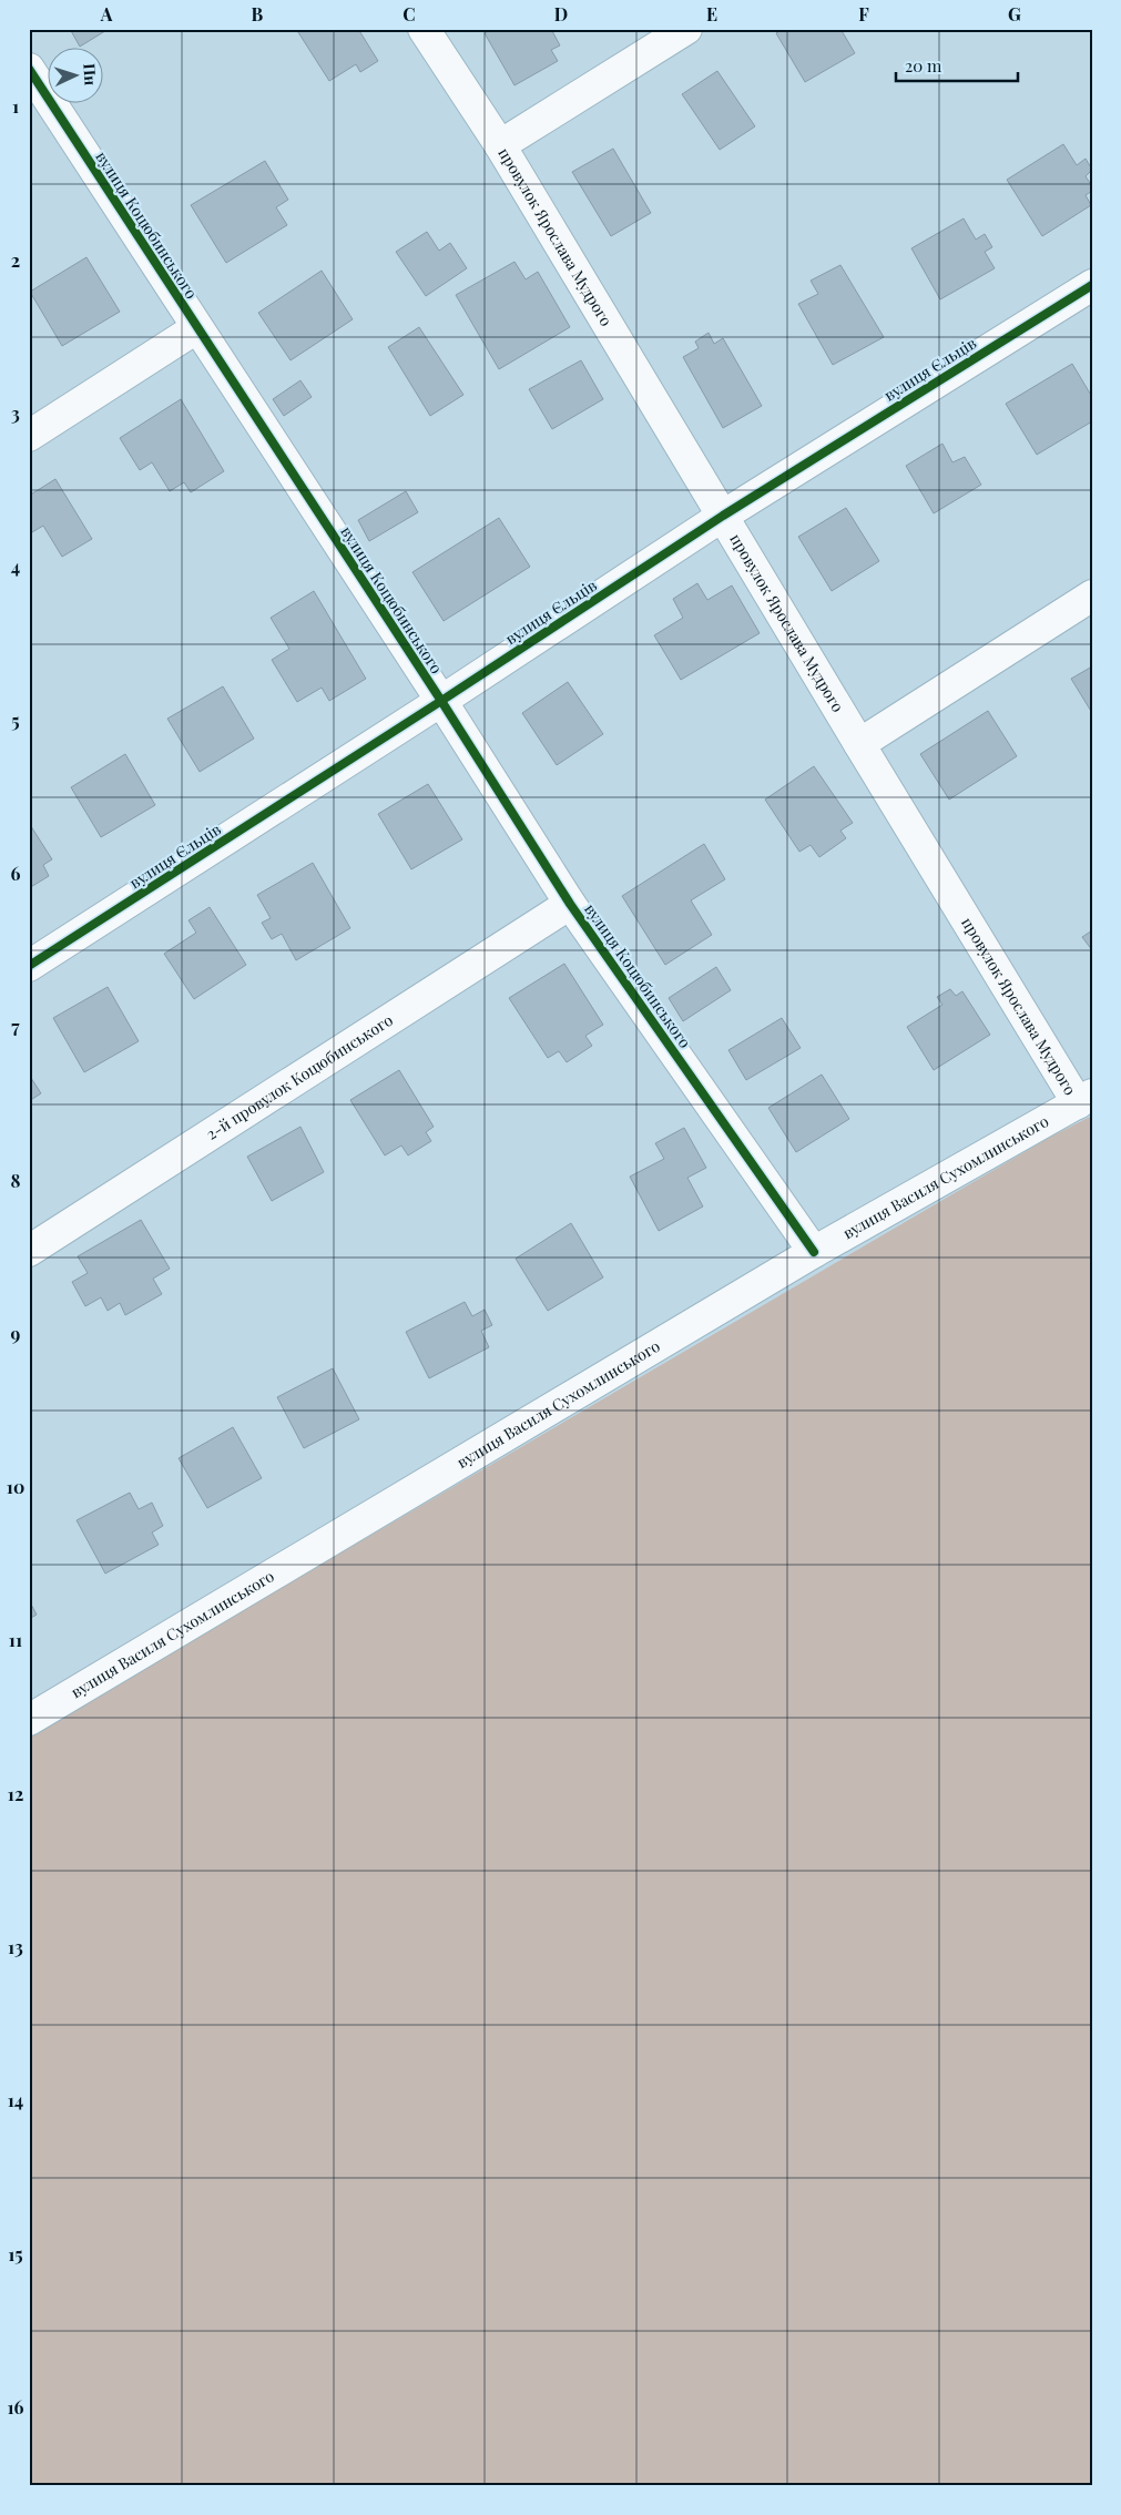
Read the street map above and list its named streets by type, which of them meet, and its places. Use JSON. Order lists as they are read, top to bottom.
{
  "streets": {
    "street": [
      "вулиця Коцюбинського",
      "провулок Ярослава Мудрого",
      "вулиця Єльців",
      "2-й провулок Коцюбинського",
      "вулиця Василя Сухомлинського"
    ]
  },
  "crossings": [
    ["вулиця Коцюбинського", "вулиця Єльців"],
    ["вулиця Коцюбинського", "2-й провулок Коцюбинського"],
    ["вулиця Коцюбинського", "вулиця Василя Сухомлинського"],
    ["провулок Ярослава Мудрого", "вулиця Єльців"],
    ["провулок Ярослава Мудрого", "вулиця Василя Сухомлинського"]
  ],
  "scale_bar": "20 m",
  "north": "right",
  "grid": {
    "columns": [
      "A",
      "B",
      "C",
      "D",
      "E",
      "F",
      "G"
    ],
    "rows": [
      "1",
      "2",
      "3",
      "4",
      "5",
      "6",
      "7",
      "8",
      "9",
      "10",
      "11",
      "12",
      "13",
      "14",
      "15",
      "16"
    ]
  }
}
